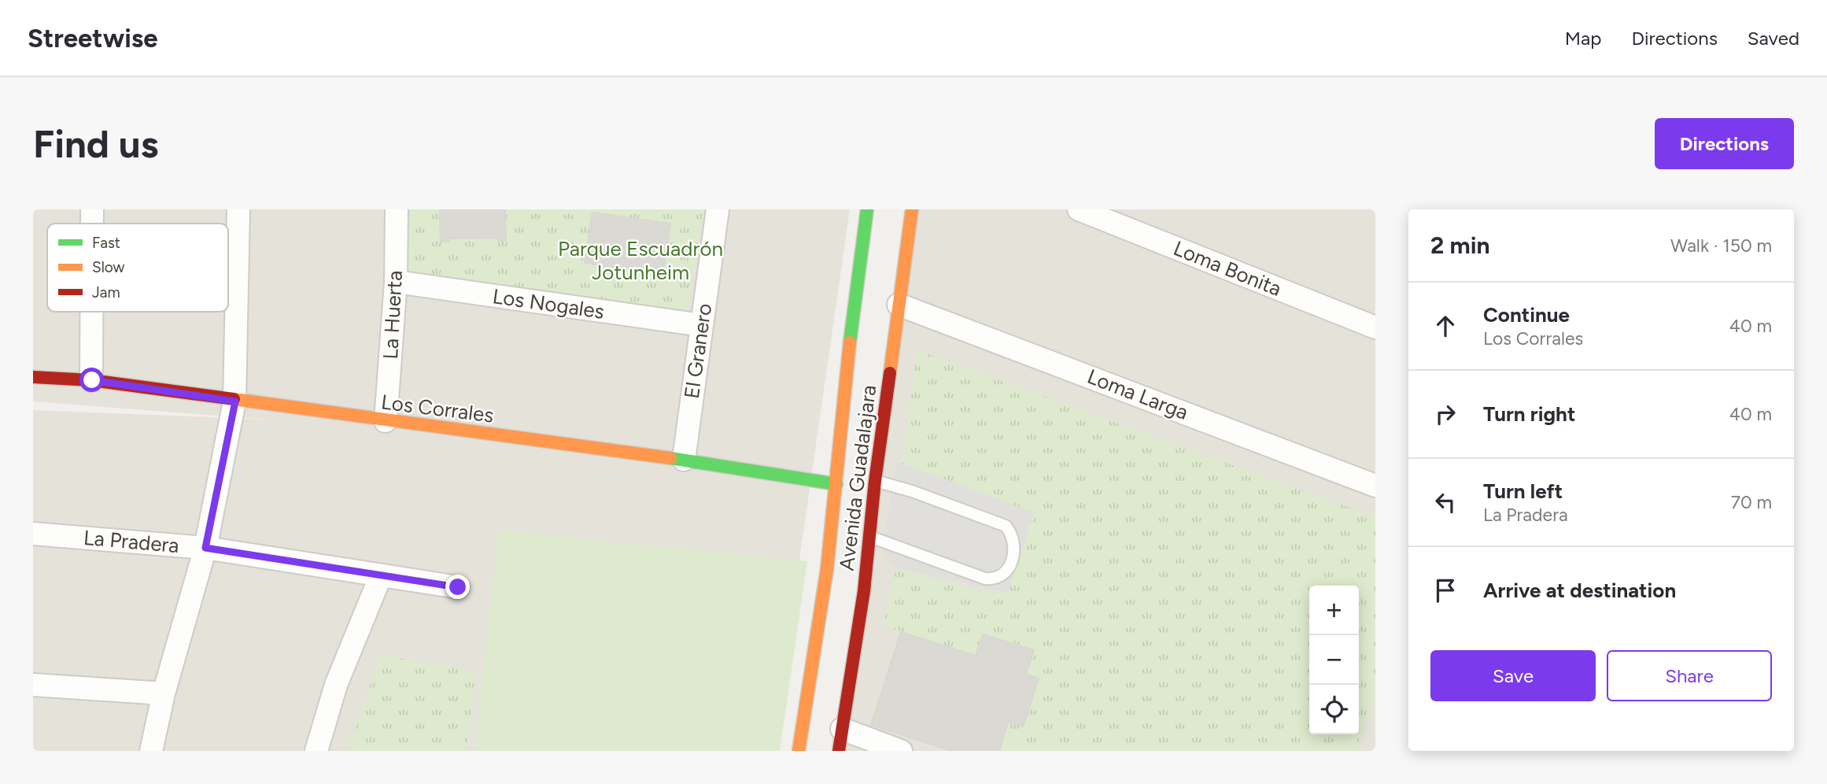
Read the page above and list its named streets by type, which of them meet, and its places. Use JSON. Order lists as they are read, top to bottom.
{
  "streets": {
    "main road": ["Los Corrales", "Avenida Guadalajara"],
    "street": [
      "Loma Bonita",
      "Los Nogales",
      "La Huerta",
      "El Granero",
      "Loma Larga",
      "La Pradera"
    ]
  },
  "crossings": [
    ["Los Nogales", "La Huerta"],
    ["Los Nogales", "El Granero"],
    ["La Huerta", "Los Corrales"],
    ["El Granero", "Los Corrales"],
    ["Loma Larga", "Avenida Guadalajara"],
    ["Los Corrales", "Avenida Guadalajara"]
  ],
  "parks": ["Parque Escuadrón Jotunheim"],
  "legend": ["Fast", "Slow", "Jam"],
  "page": {
    "header": "Streetwise",
    "nav": ["Map", "Directions", "Saved"],
    "buttons": [
      "Directions",
      ["Save", "Share"]
    ],
    "title": "Find us",
    "heading": ["2 min", "Walk · 150 m"],
    "list": [
      ["Continue", "Los Corrales", "40 m"],
      ["Turn right", "40 m"],
      ["Turn left", "La Pradera", "70 m"],
      "Arrive at destination"
    ],
    "map_buttons": ["+", "−"]
  }
}
